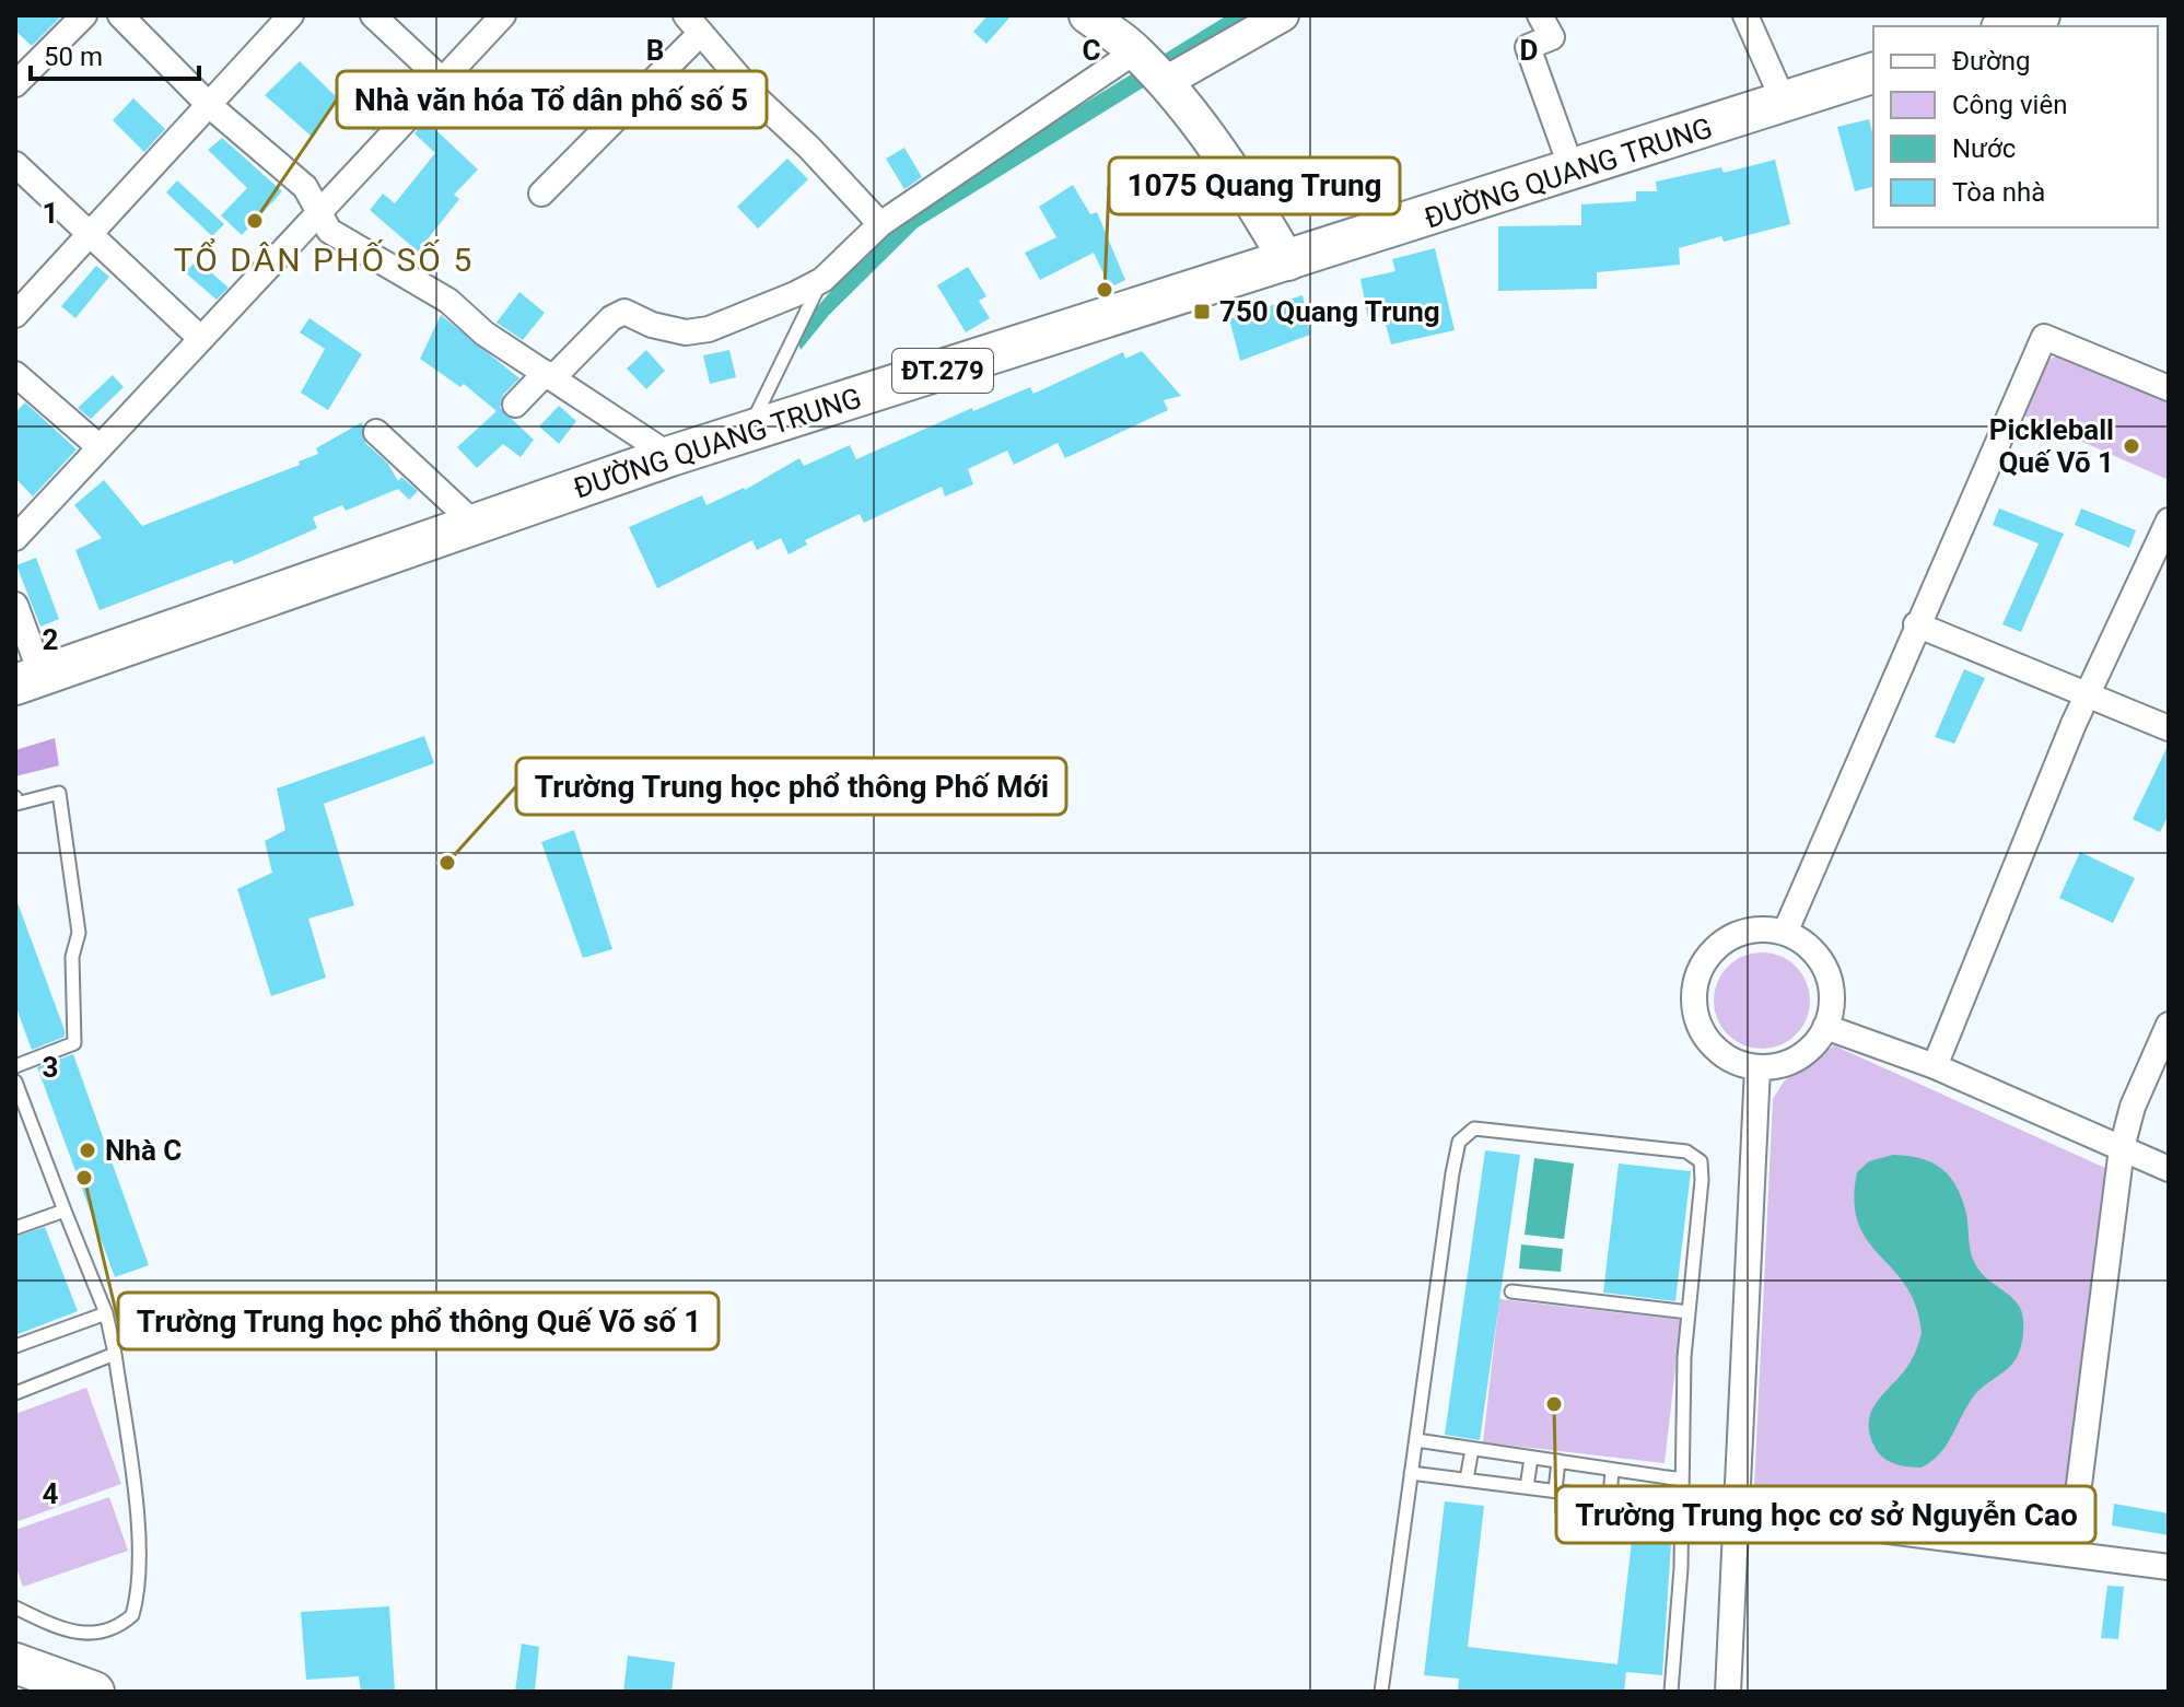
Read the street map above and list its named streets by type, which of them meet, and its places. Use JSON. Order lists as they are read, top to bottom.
{
  "streets": {
    "main road": ["ĐƯỜNG QUANG TRUNG", "ĐT.279"]
  },
  "districts": ["TỔ DÂN PHỐ SỐ 5"],
  "places": {
    "other": [
      "Nhà văn hóa Tổ dân phố số 5",
      "1075 Quang Trung",
      "Pickleball Quế Võ 1",
      "Trường Trung học phổ thông Phố Mới",
      "Nhà C",
      "Trường Trung học phổ thông Quế Võ số 1",
      "Trường Trung học cơ sở Nguyễn Cao"
    ],
    "transit": ["750 Quang Trung"]
  },
  "legend": [
    "Đường",
    "Công viên",
    "Nước",
    "Tòa nhà"
  ],
  "scale_bar": "50 m",
  "grid": {
    "columns": ["B", "C", "D"],
    "rows": [
      "1",
      "2",
      "3",
      "4"
    ]
  }
}
